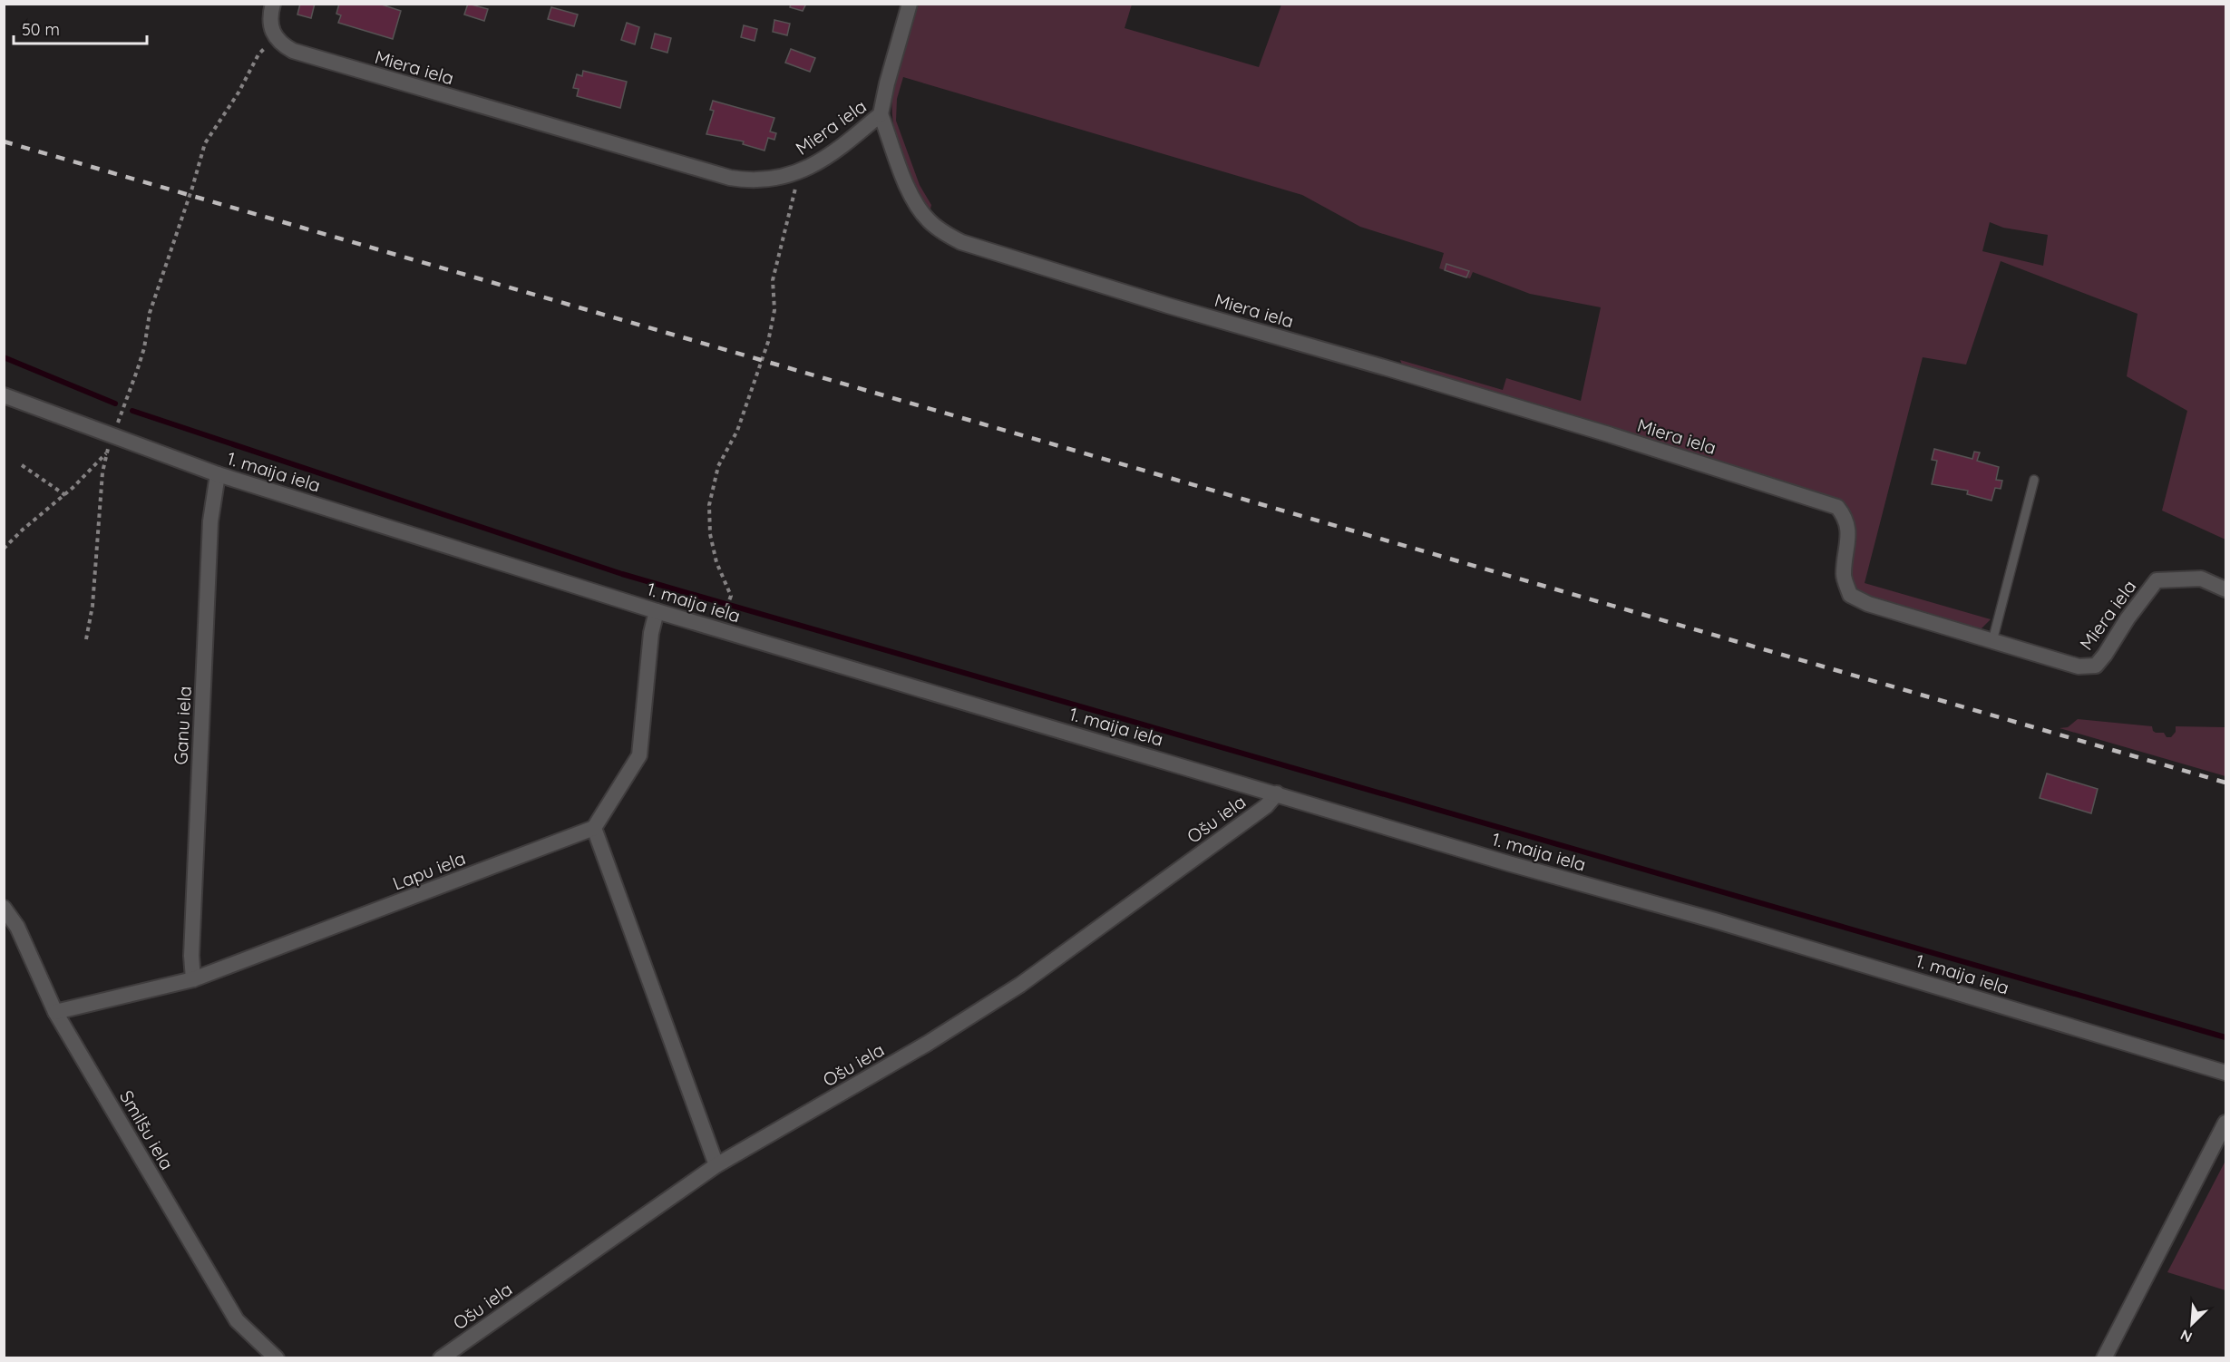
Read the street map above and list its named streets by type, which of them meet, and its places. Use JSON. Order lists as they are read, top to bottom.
{
  "streets": {
    "street": [
      "Miera iela",
      "1. maija iela",
      "Ganu iela",
      "Ošu iela",
      "Lapu iela",
      "Smilšu iela"
    ]
  },
  "crossings": [
    ["1. maija iela", "Ganu iela"],
    ["1. maija iela", "Ošu iela"],
    ["Ganu iela", "Lapu iela"],
    ["Lapu iela", "Smilšu iela"]
  ],
  "scale_bar": "50 m",
  "north": "bottom left"
}
